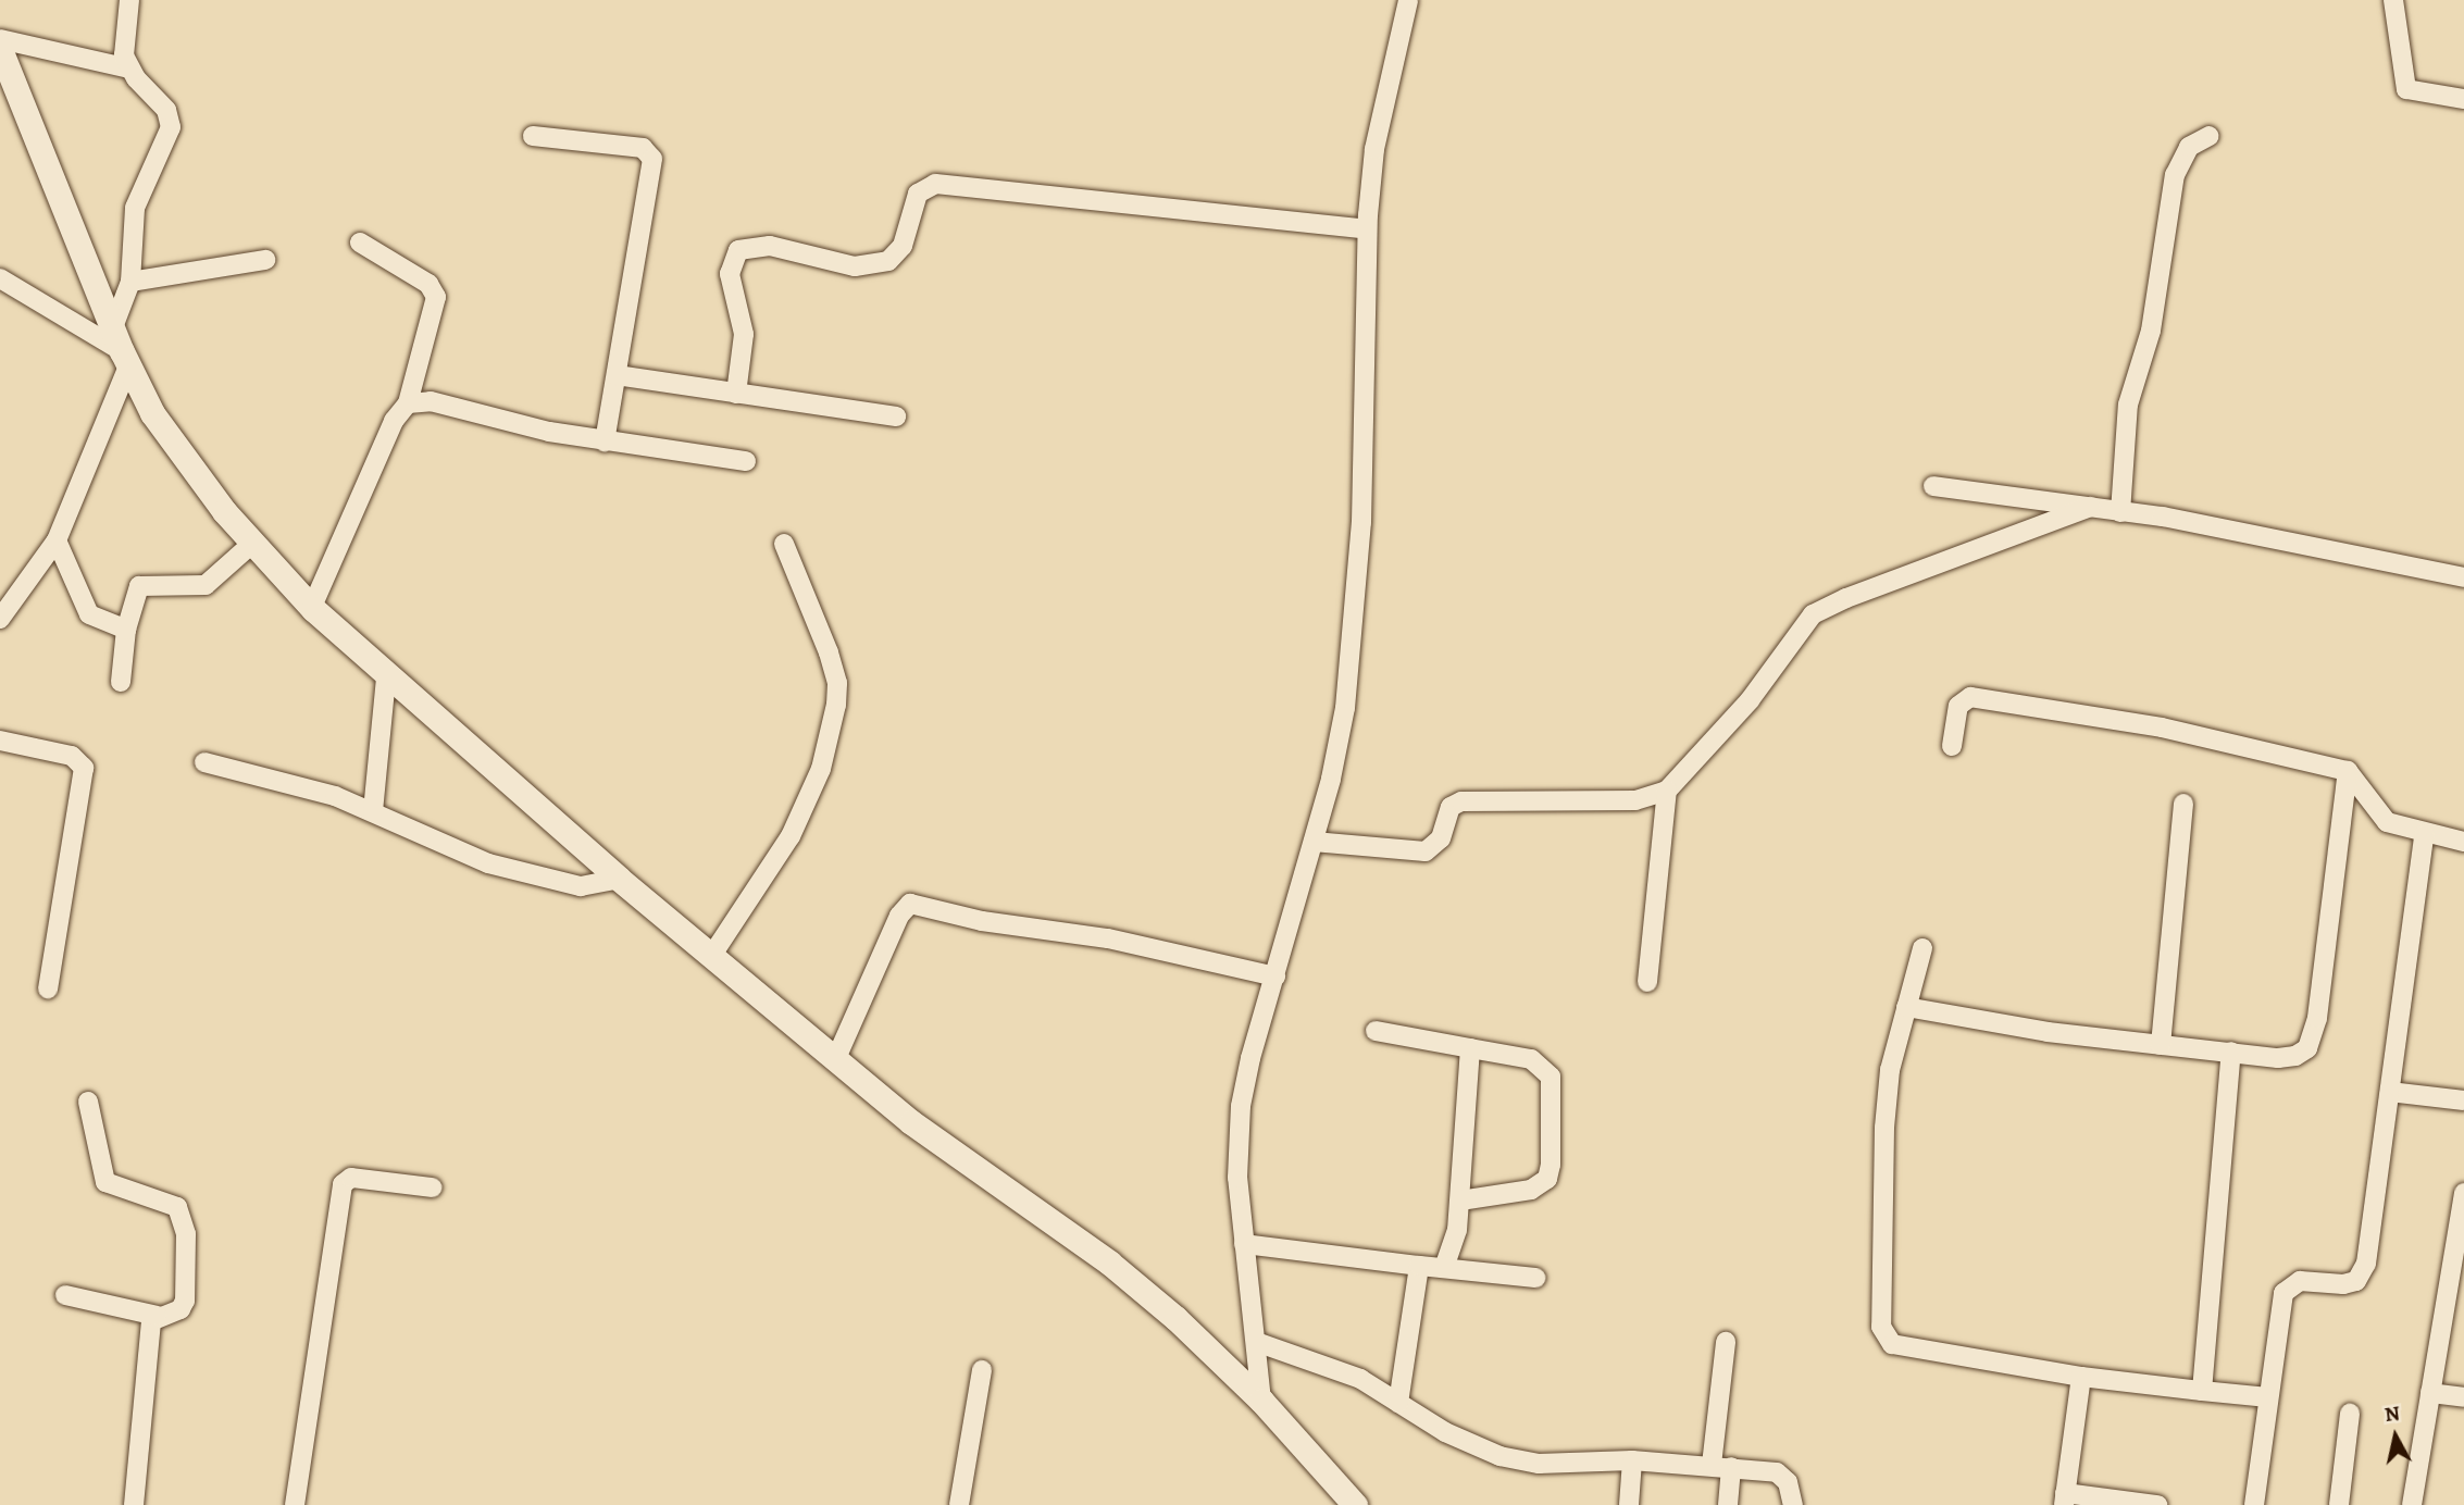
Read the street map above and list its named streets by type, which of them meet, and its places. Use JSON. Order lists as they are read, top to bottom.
{
  "north": "top"
}
